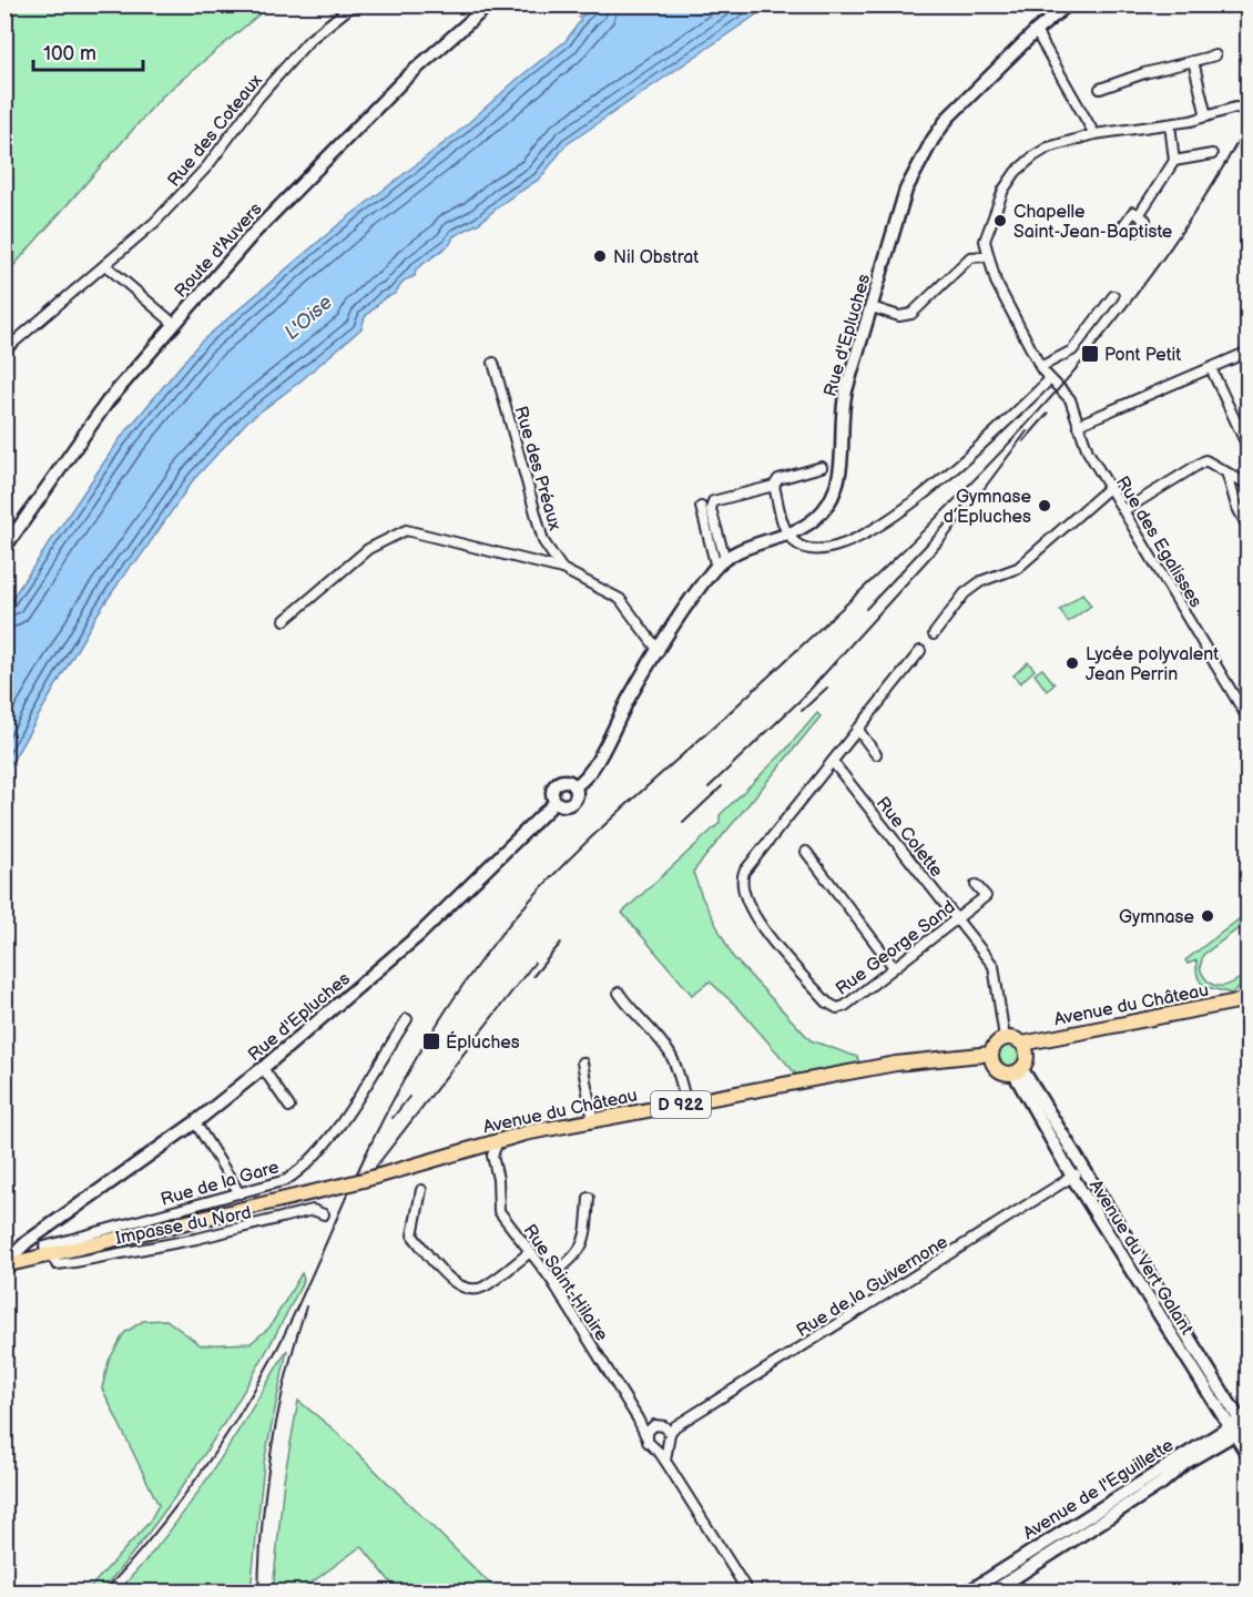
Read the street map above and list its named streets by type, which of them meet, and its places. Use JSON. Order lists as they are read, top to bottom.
{
  "streets": {
    "main road": ["Avenue du Château", "D 922"],
    "street": [
      "Rue des Coteaux",
      "Route d'Auvers",
      "Rue d'Epluches",
      "Rue des Préaux",
      "Rue des Egalisses",
      "Rue Colette",
      "Rue George Sand",
      "Rue de la Gare",
      "Impasse du Nord",
      "Avenue du Vert Galant",
      "Rue Saint-Hilaire",
      "Rue de la Guivernone",
      "Avenue de l'Eguillette"
    ]
  },
  "crossings": [
    ["Rue d'Epluches", "D 922"],
    ["Rue Colette", "Rue George Sand"],
    ["Avenue du Château", "D 922"],
    ["Avenue du Château", "Rue de la Gare"],
    ["Avenue du Château", "Impasse du Nord"],
    ["Avenue du Château", "Avenue du Vert Galant"],
    ["D 922", "Rue de la Gare"],
    ["D 922", "Impasse du Nord"],
    ["Rue de la Gare", "Impasse du Nord"],
    ["Avenue du Vert Galant", "Rue de la Guivernone"],
    ["Avenue du Vert Galant", "Avenue de l'Eguillette"],
    ["Rue Saint-Hilaire", "Rue de la Guivernone"]
  ],
  "water": ["L'Oise"],
  "places": {
    "other": [
      "Chapelle Saint-Jean-Baptiste",
      "Nil Obstrat",
      "Gymnase d’Epluches",
      "Lycée polyvalent Jean Perrin",
      "Gymnase"
    ],
    "transit": ["Pont Petit", "Épluches"]
  },
  "scale_bar": "100 m"
}
